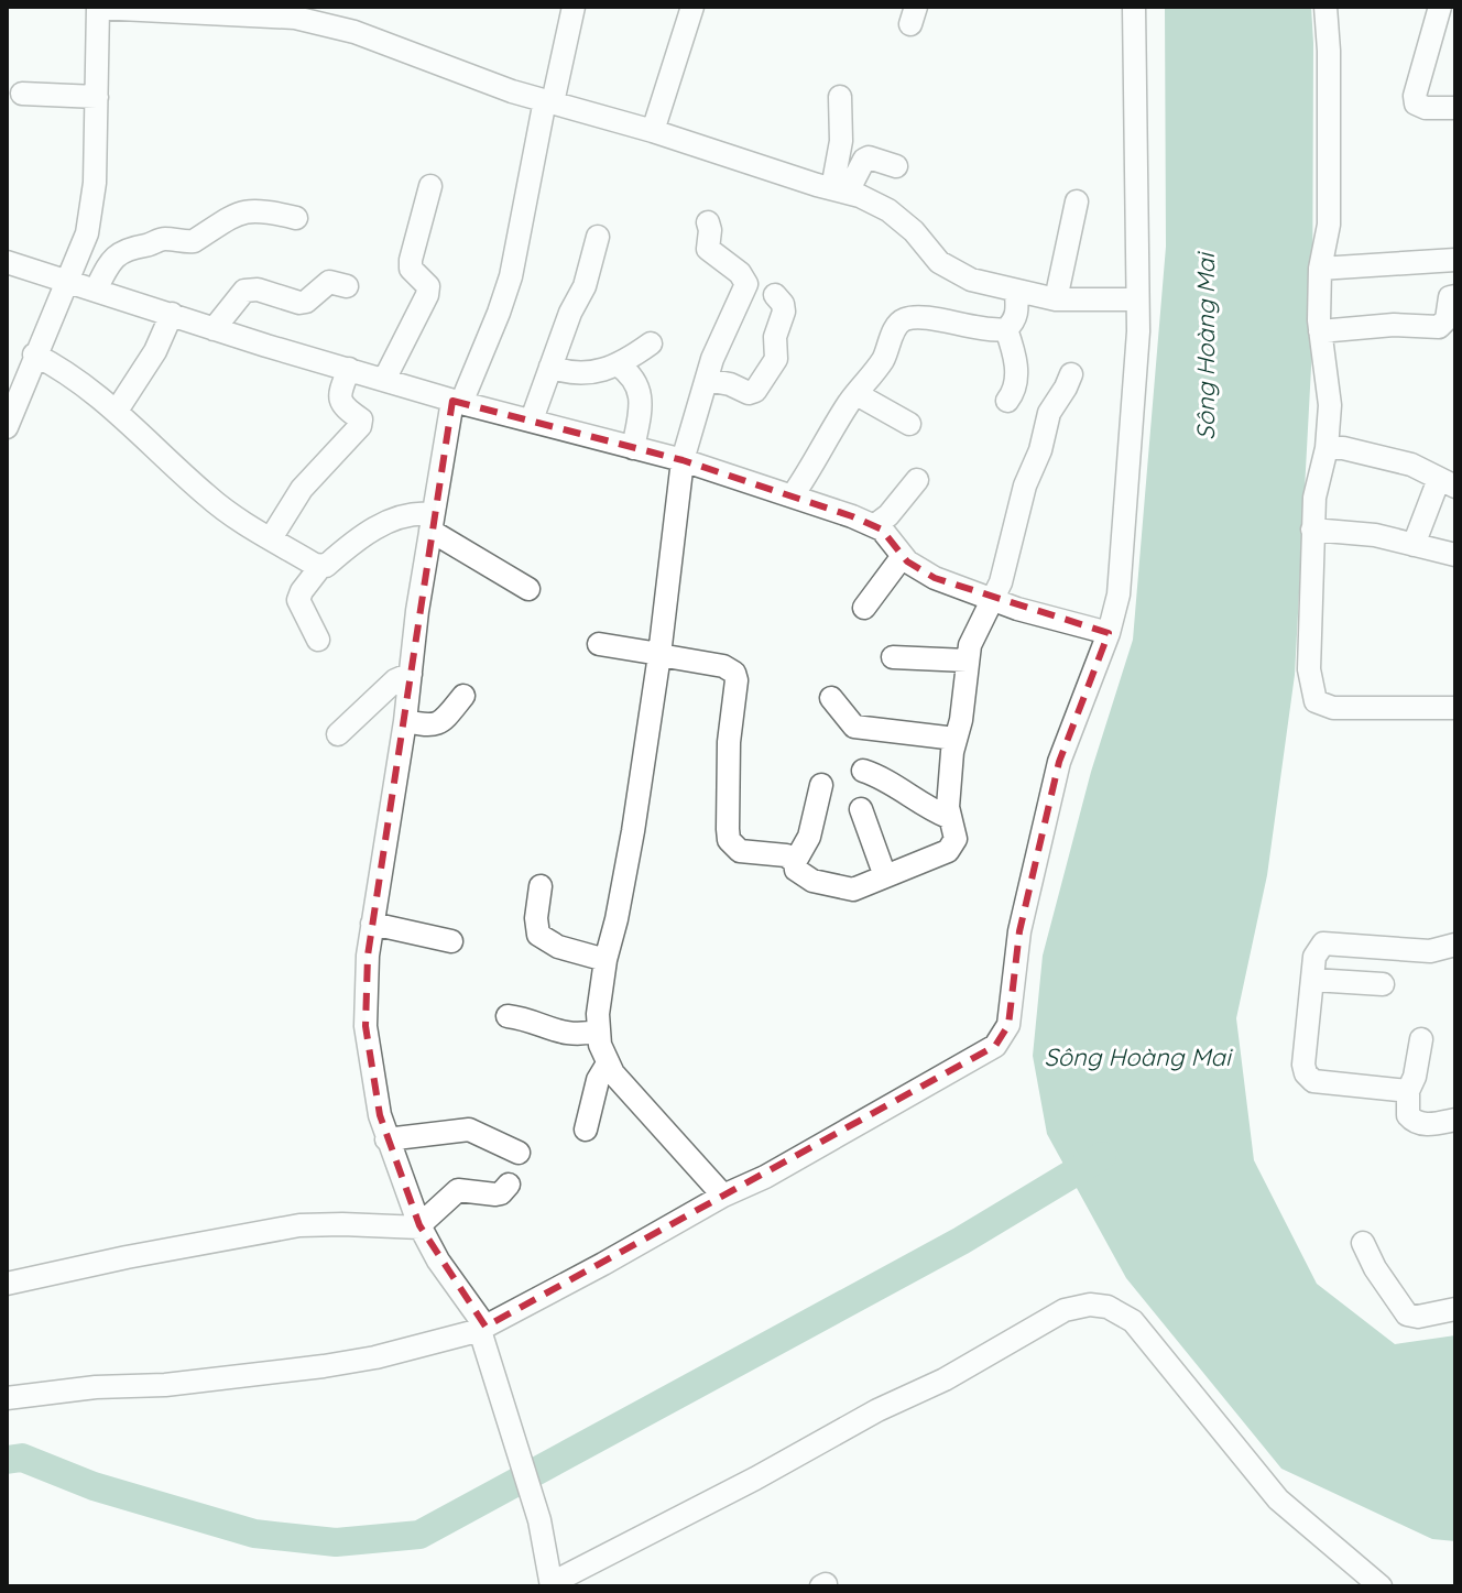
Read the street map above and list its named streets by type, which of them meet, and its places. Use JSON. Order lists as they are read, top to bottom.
{
  "water": ["Sông Hoàng Mai"]
}
